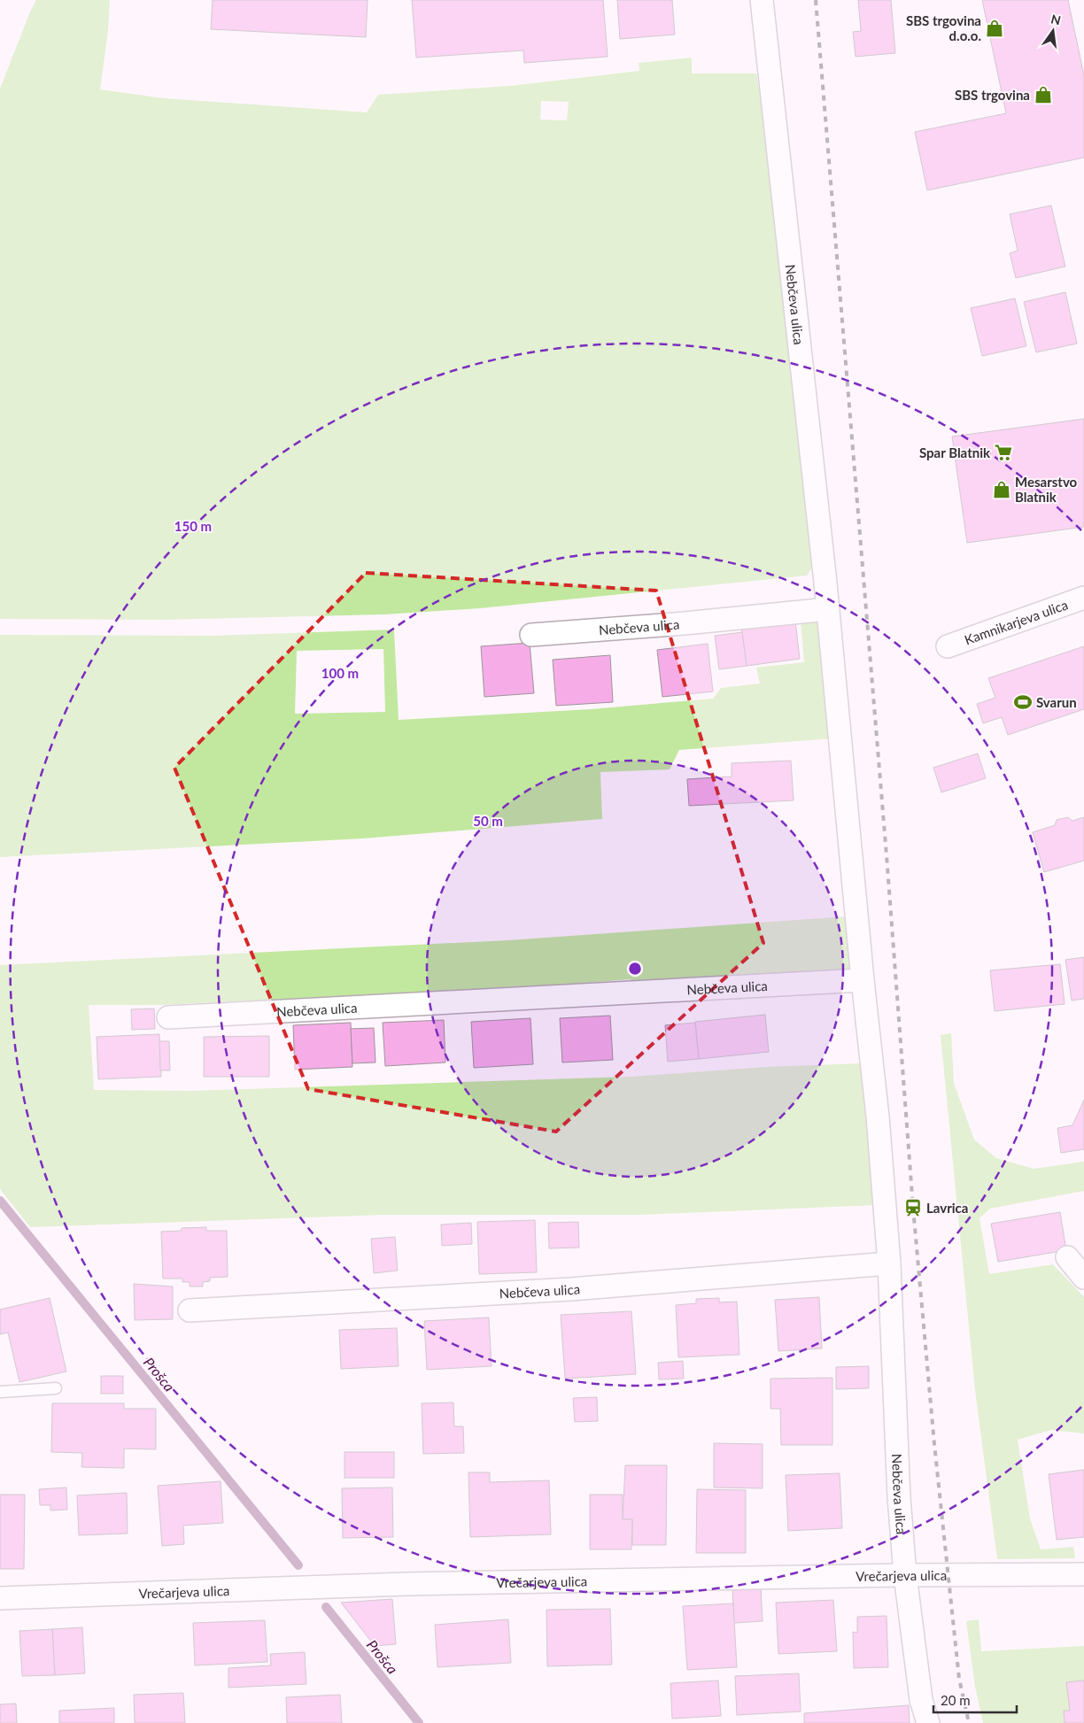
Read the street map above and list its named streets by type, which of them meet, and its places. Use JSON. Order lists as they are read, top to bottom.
{
  "streets": {
    "street": ["Nebčeva ulica", "Kamnikarjeva ulica", "Vrečarjeva ulica"]
  },
  "crossings": [
    ["Nebčeva ulica", "Vrečarjeva ulica"]
  ],
  "water": ["Prošca"],
  "places": {
    "shop": ["SBS trgovina d.o.o.", "SBS trgovina", "Mesarstvo Blatnik"],
    "supermarket": ["Spar Blatnik"],
    "sports": ["Svarun"],
    "station": ["Lavrica"]
  },
  "scale_bar": "20 m",
  "north": "top",
  "rings": ["150 m", "100 m", "50 m"]
}
